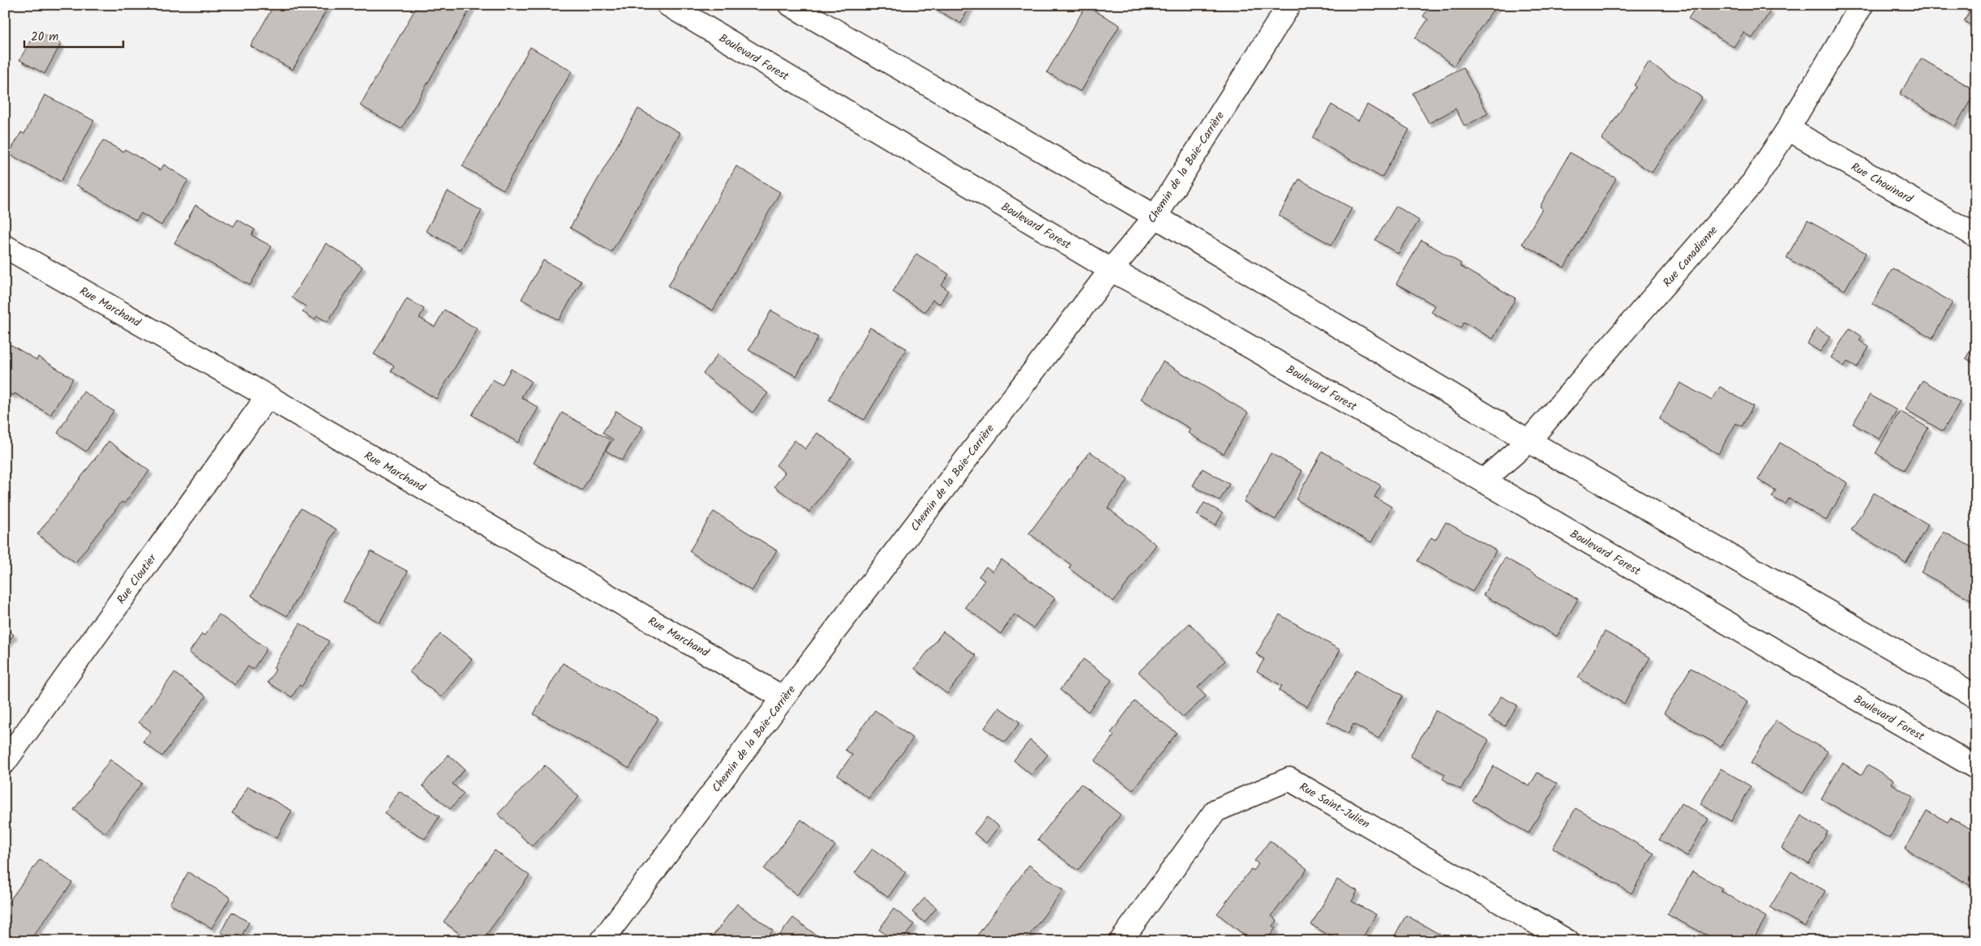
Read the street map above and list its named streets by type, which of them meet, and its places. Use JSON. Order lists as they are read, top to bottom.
{
  "streets": {
    "street": [
      "Boulevard Forest",
      "Chemin de la Baie-Carrière",
      "Rue Chouinard",
      "Rue Canadienne",
      "Rue Marchand",
      "Rue Cloutier",
      "Rue Saint-Julien"
    ]
  },
  "crossings": [
    ["Boulevard Forest", "Chemin de la Baie-Carrière"],
    ["Boulevard Forest", "Rue Canadienne"],
    ["Chemin de la Baie-Carrière", "Rue Marchand"],
    ["Rue Chouinard", "Rue Canadienne"],
    ["Rue Marchand", "Rue Cloutier"]
  ],
  "scale_bar": "20 m"
}
